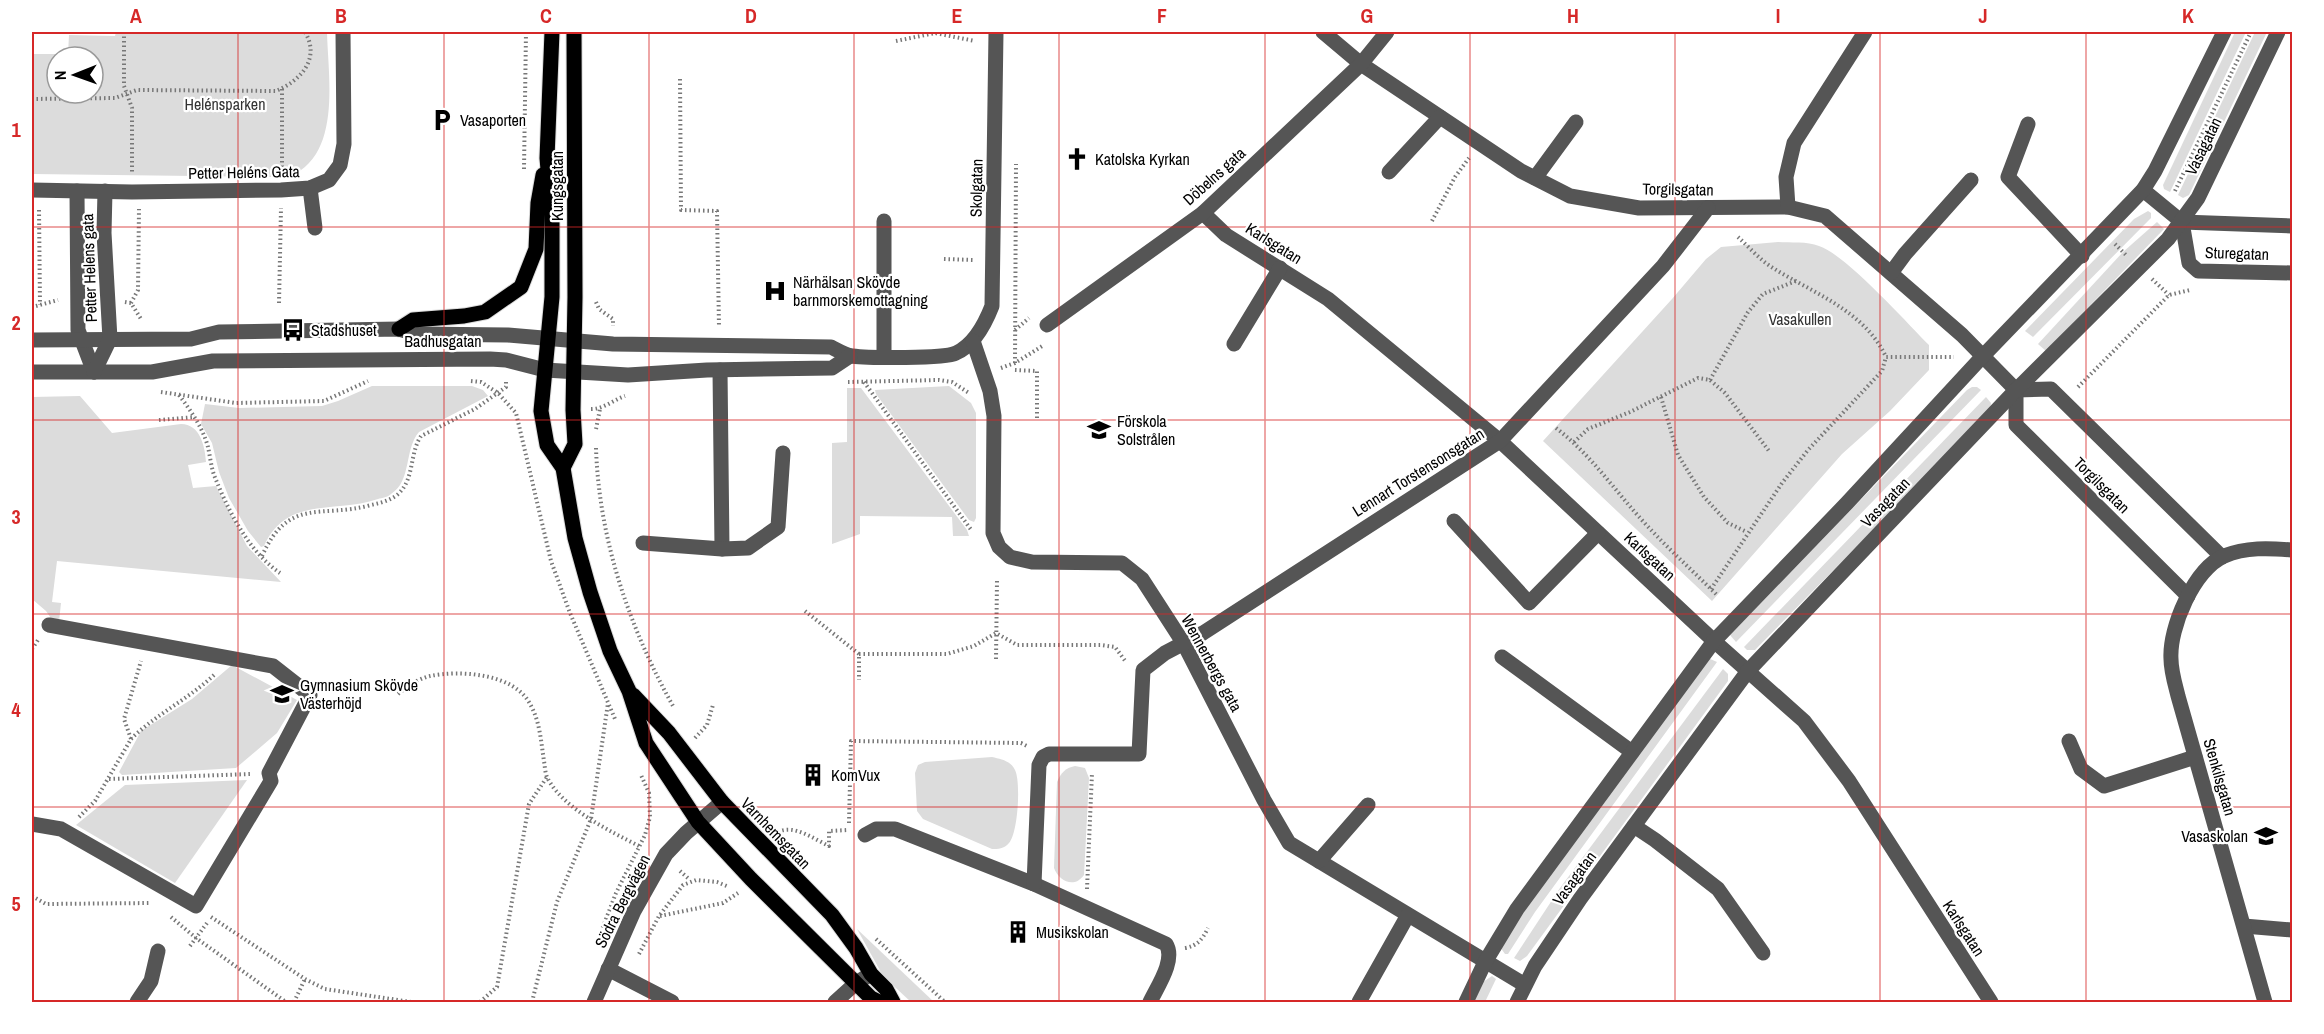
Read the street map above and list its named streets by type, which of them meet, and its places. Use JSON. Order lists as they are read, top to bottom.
{
  "streets": {
    "main road": ["Kungsgatan", "Varnhemsgatan"],
    "street": [
      "Vasagatan",
      "Petter Heléns Gata",
      "Döbelns gata",
      "Skolgatan",
      "Torgilsgatan",
      "Karlsgatan",
      "Sturegatan",
      "Petter Helens gata",
      "Badhusgatan",
      "Lennart Torstensonsgatan",
      "Wennerbergs gata",
      "Stenkilsgatan",
      "Södra Bergvägen"
    ]
  },
  "crossings": [
    ["Vasagatan", "Torgilsgatan"],
    ["Vasagatan", "Karlsgatan"],
    ["Vasagatan", "Sturegatan"],
    ["Vasagatan", "Wennerbergs gata"],
    ["Petter Heléns Gata", "Petter Helens gata"],
    ["Döbelns gata", "Torgilsgatan"],
    ["Döbelns gata", "Karlsgatan"],
    ["Kungsgatan", "Badhusgatan"],
    ["Kungsgatan", "Varnhemsgatan"],
    ["Skolgatan", "Badhusgatan"],
    ["Skolgatan", "Wennerbergs gata"],
    ["Torgilsgatan", "Lennart Torstensonsgatan"],
    ["Torgilsgatan", "Stenkilsgatan"],
    ["Karlsgatan", "Lennart Torstensonsgatan"],
    ["Petter Helens gata", "Badhusgatan"],
    ["Badhusgatan", "Wennerbergs gata"],
    ["Badhusgatan", "Varnhemsgatan"],
    ["Lennart Torstensonsgatan", "Wennerbergs gata"],
    ["Varnhemsgatan", "Södra Bergvägen"]
  ],
  "parks": ["Helénsparken", "Vasakullen"],
  "places": {
    "parking": ["Vasaporten"],
    "church": ["Katolska Kyrkan"],
    "hospital": ["Närhälsan Skövde barnmorskemottagning"],
    "bus stop": ["Stadshuset"],
    "school or university": ["Förskola Solstrålen", "Gymnasium Skövde Västerhöjd", "Vasaskolan"],
    "building": ["KomVux", "Musikskolan"]
  },
  "north": "left",
  "grid": {
    "columns": [
      "A",
      "B",
      "C",
      "D",
      "E",
      "F",
      "G",
      "H",
      "I",
      "J",
      "K"
    ],
    "rows": [
      "1",
      "2",
      "3",
      "4",
      "5"
    ]
  }
}
